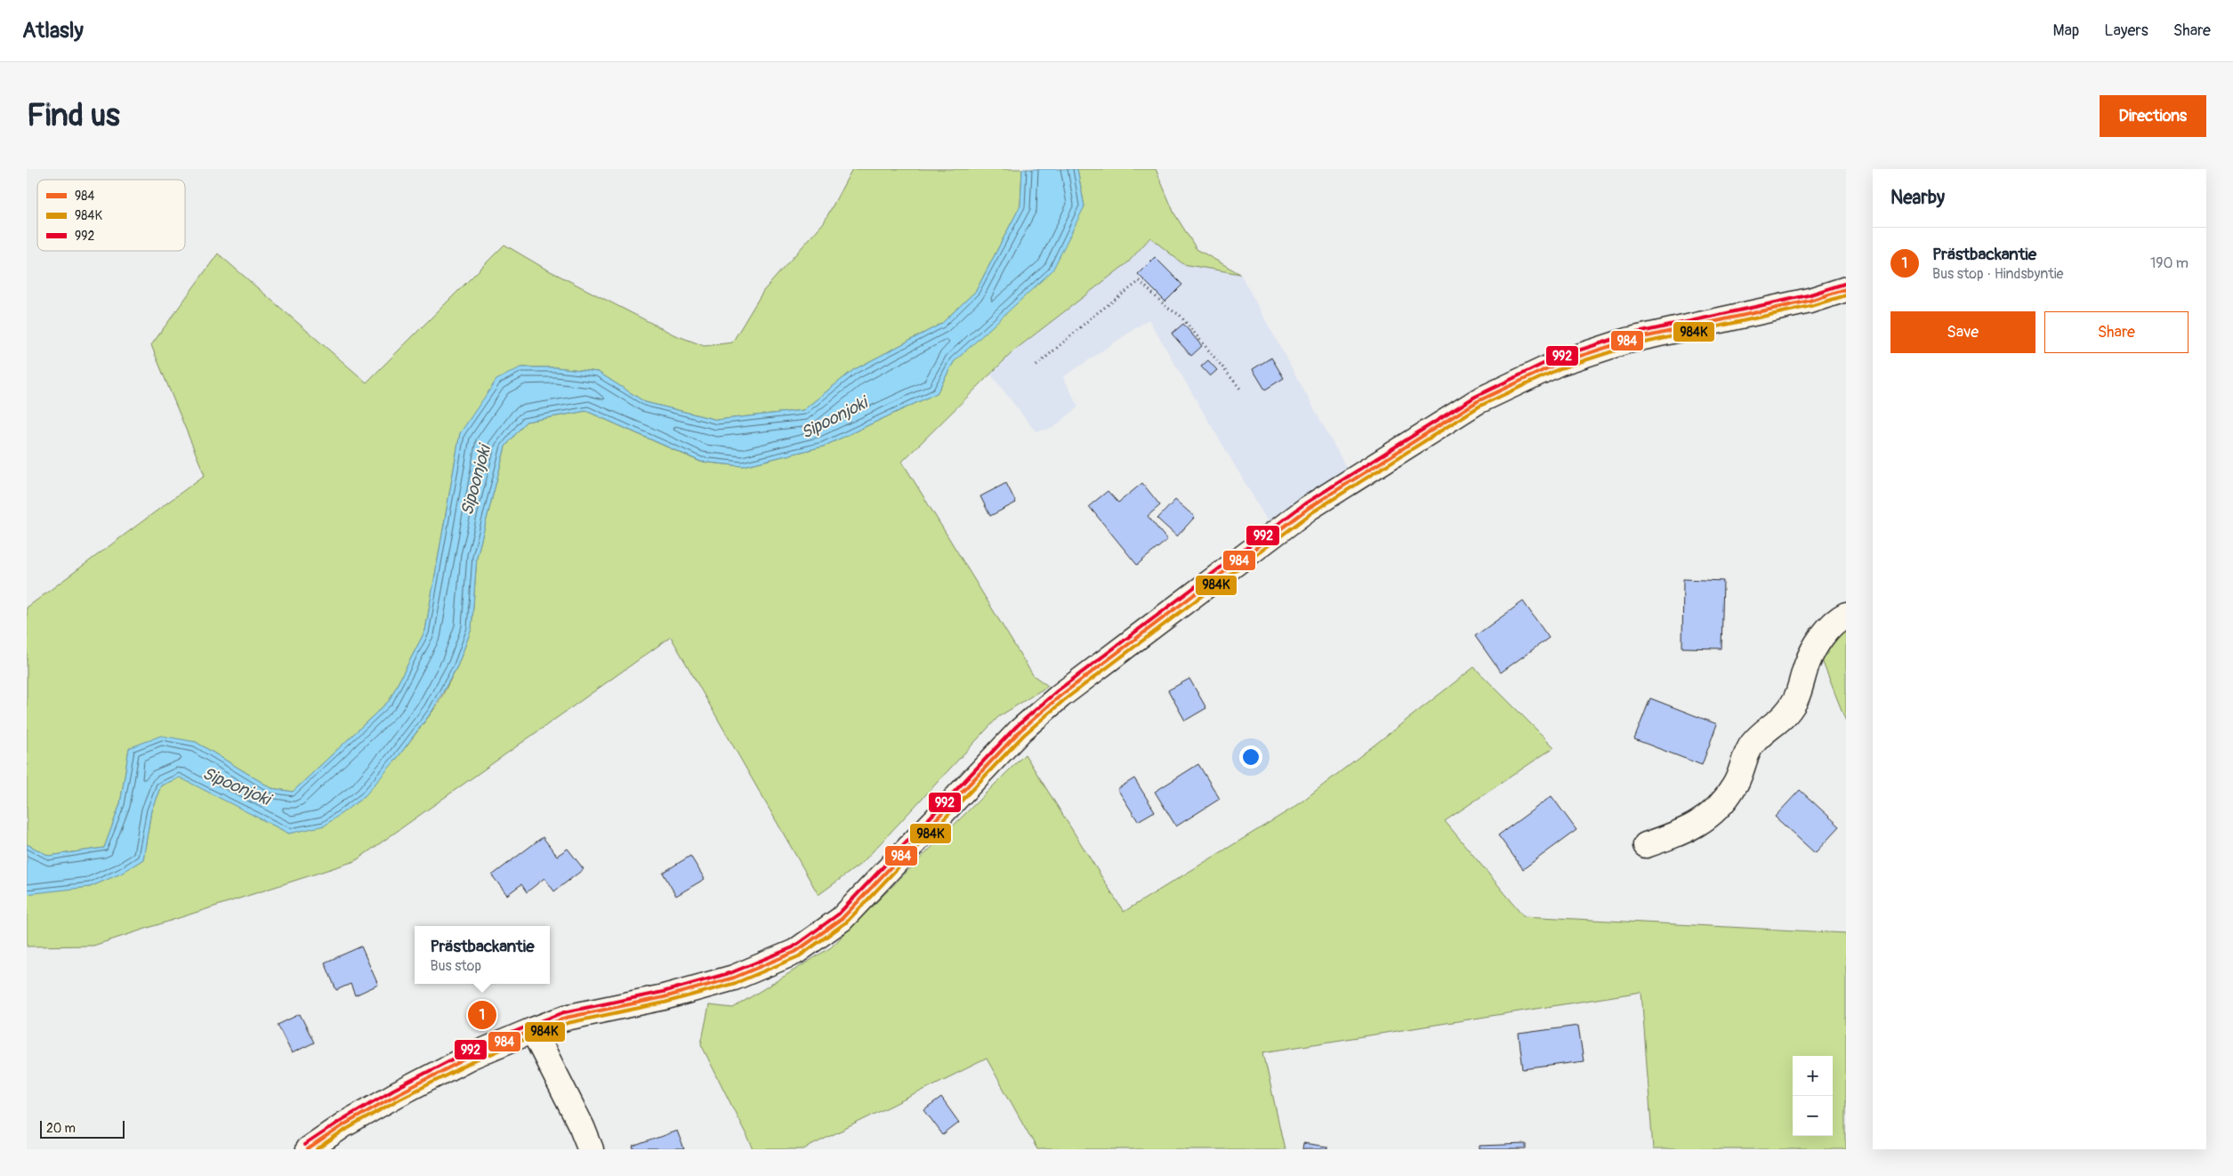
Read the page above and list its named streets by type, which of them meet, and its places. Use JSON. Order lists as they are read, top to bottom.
{
  "water": ["Sipoonjoki"],
  "lines": ["transit line 992", "transit line 984", "transit line 984K"],
  "legend": ["984", "984K", "992"],
  "scale_bar": "20 m",
  "page": {
    "header": "Atlasly",
    "nav": ["Map", "Layers", "Share"],
    "buttons": [
      "Directions",
      ["Save", "Share"]
    ],
    "title": "Find us",
    "heading": "Nearby",
    "list": [
      {
        "mark": "1",
        "name": "Prästbackantie",
        "note": "Bus stop · Hindsbyntie",
        "value": "190 m"
      }
    ],
    "popup": ["Prästbackantie", "Bus stop"],
    "pins": "1",
    "map_buttons": ["+", "−"],
    "scale": "20 m"
  }
}
